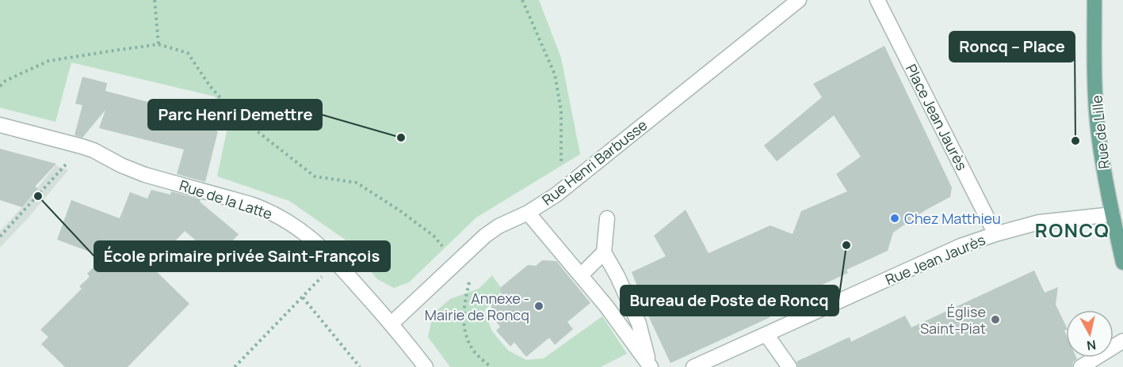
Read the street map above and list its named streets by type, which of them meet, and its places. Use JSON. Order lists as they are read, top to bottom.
{
  "streets": {
    "main road": ["Rue de Lille"],
    "street": [
      "Place Jean Jaurès",
      "Rue Henri Barbusse",
      "Rue de la Latte",
      "Rue Jean Jaurès"
    ]
  },
  "crossings": [
    ["Place Jean Jaurès", "Rue Jean Jaurès"],
    ["Rue de Lille", "Rue Jean Jaurès"],
    ["Rue Henri Barbusse", "Rue de la Latte"]
  ],
  "districts": ["RONCQ"],
  "places": [
    "Parc Henri Demettre",
    "Roncq – Place",
    "École primaire privée Saint-François",
    "Chez Matthieu",
    "Bureau de Poste de Roncq",
    "Annexe - Mairie de Roncq",
    "Église Saint-Piat"
  ],
  "north": "bottom"
}
